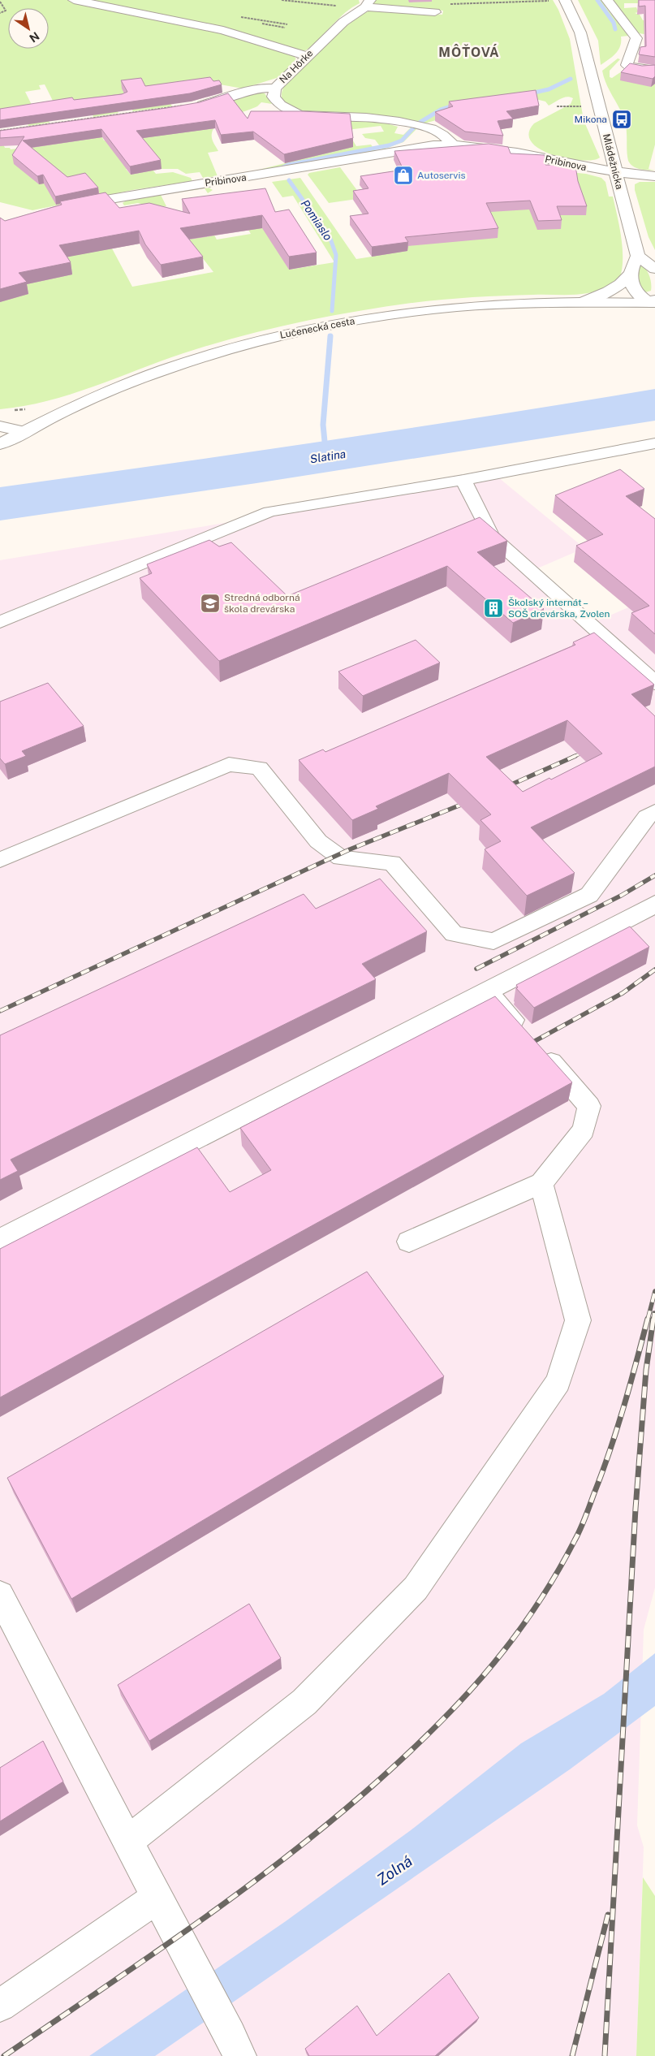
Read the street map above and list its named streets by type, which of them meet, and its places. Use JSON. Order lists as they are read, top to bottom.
{
  "streets": {
    "street": [
      "Na Hôrke",
      "Mládežnícka",
      "Pribinova",
      "Lučenecká cesta"
    ]
  },
  "crossings": [
    ["Mládežnícka", "Pribinova"]
  ],
  "districts": ["MÔŤOVÁ"],
  "water": ["Pomiaslo", "Slatina", "Zolná"],
  "places": {
    "bus stop": ["Mikona"],
    "shop": ["Autoservis"],
    "school or university": ["Stredná odborná škola drevárska"],
    "building": ["Školský internát – SOŠ drevárska, Zvolen"]
  },
  "north": "bottom right"
}
